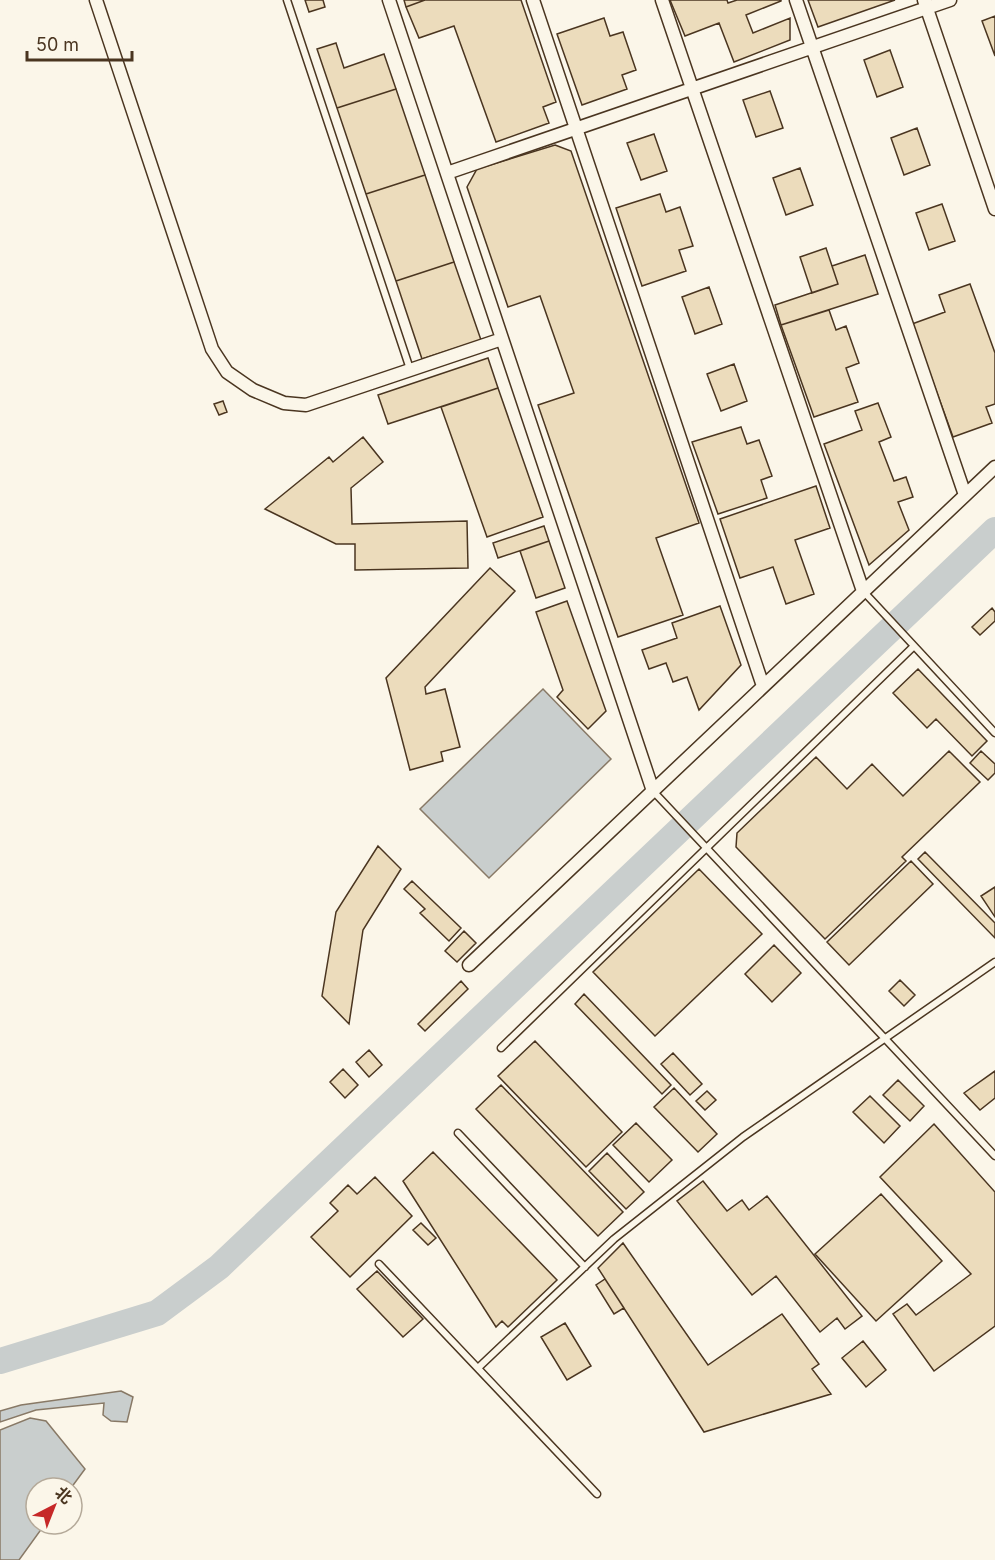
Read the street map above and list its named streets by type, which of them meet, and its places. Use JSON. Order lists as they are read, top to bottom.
{
  "scale_bar": "50 m",
  "north": "top right"
}
